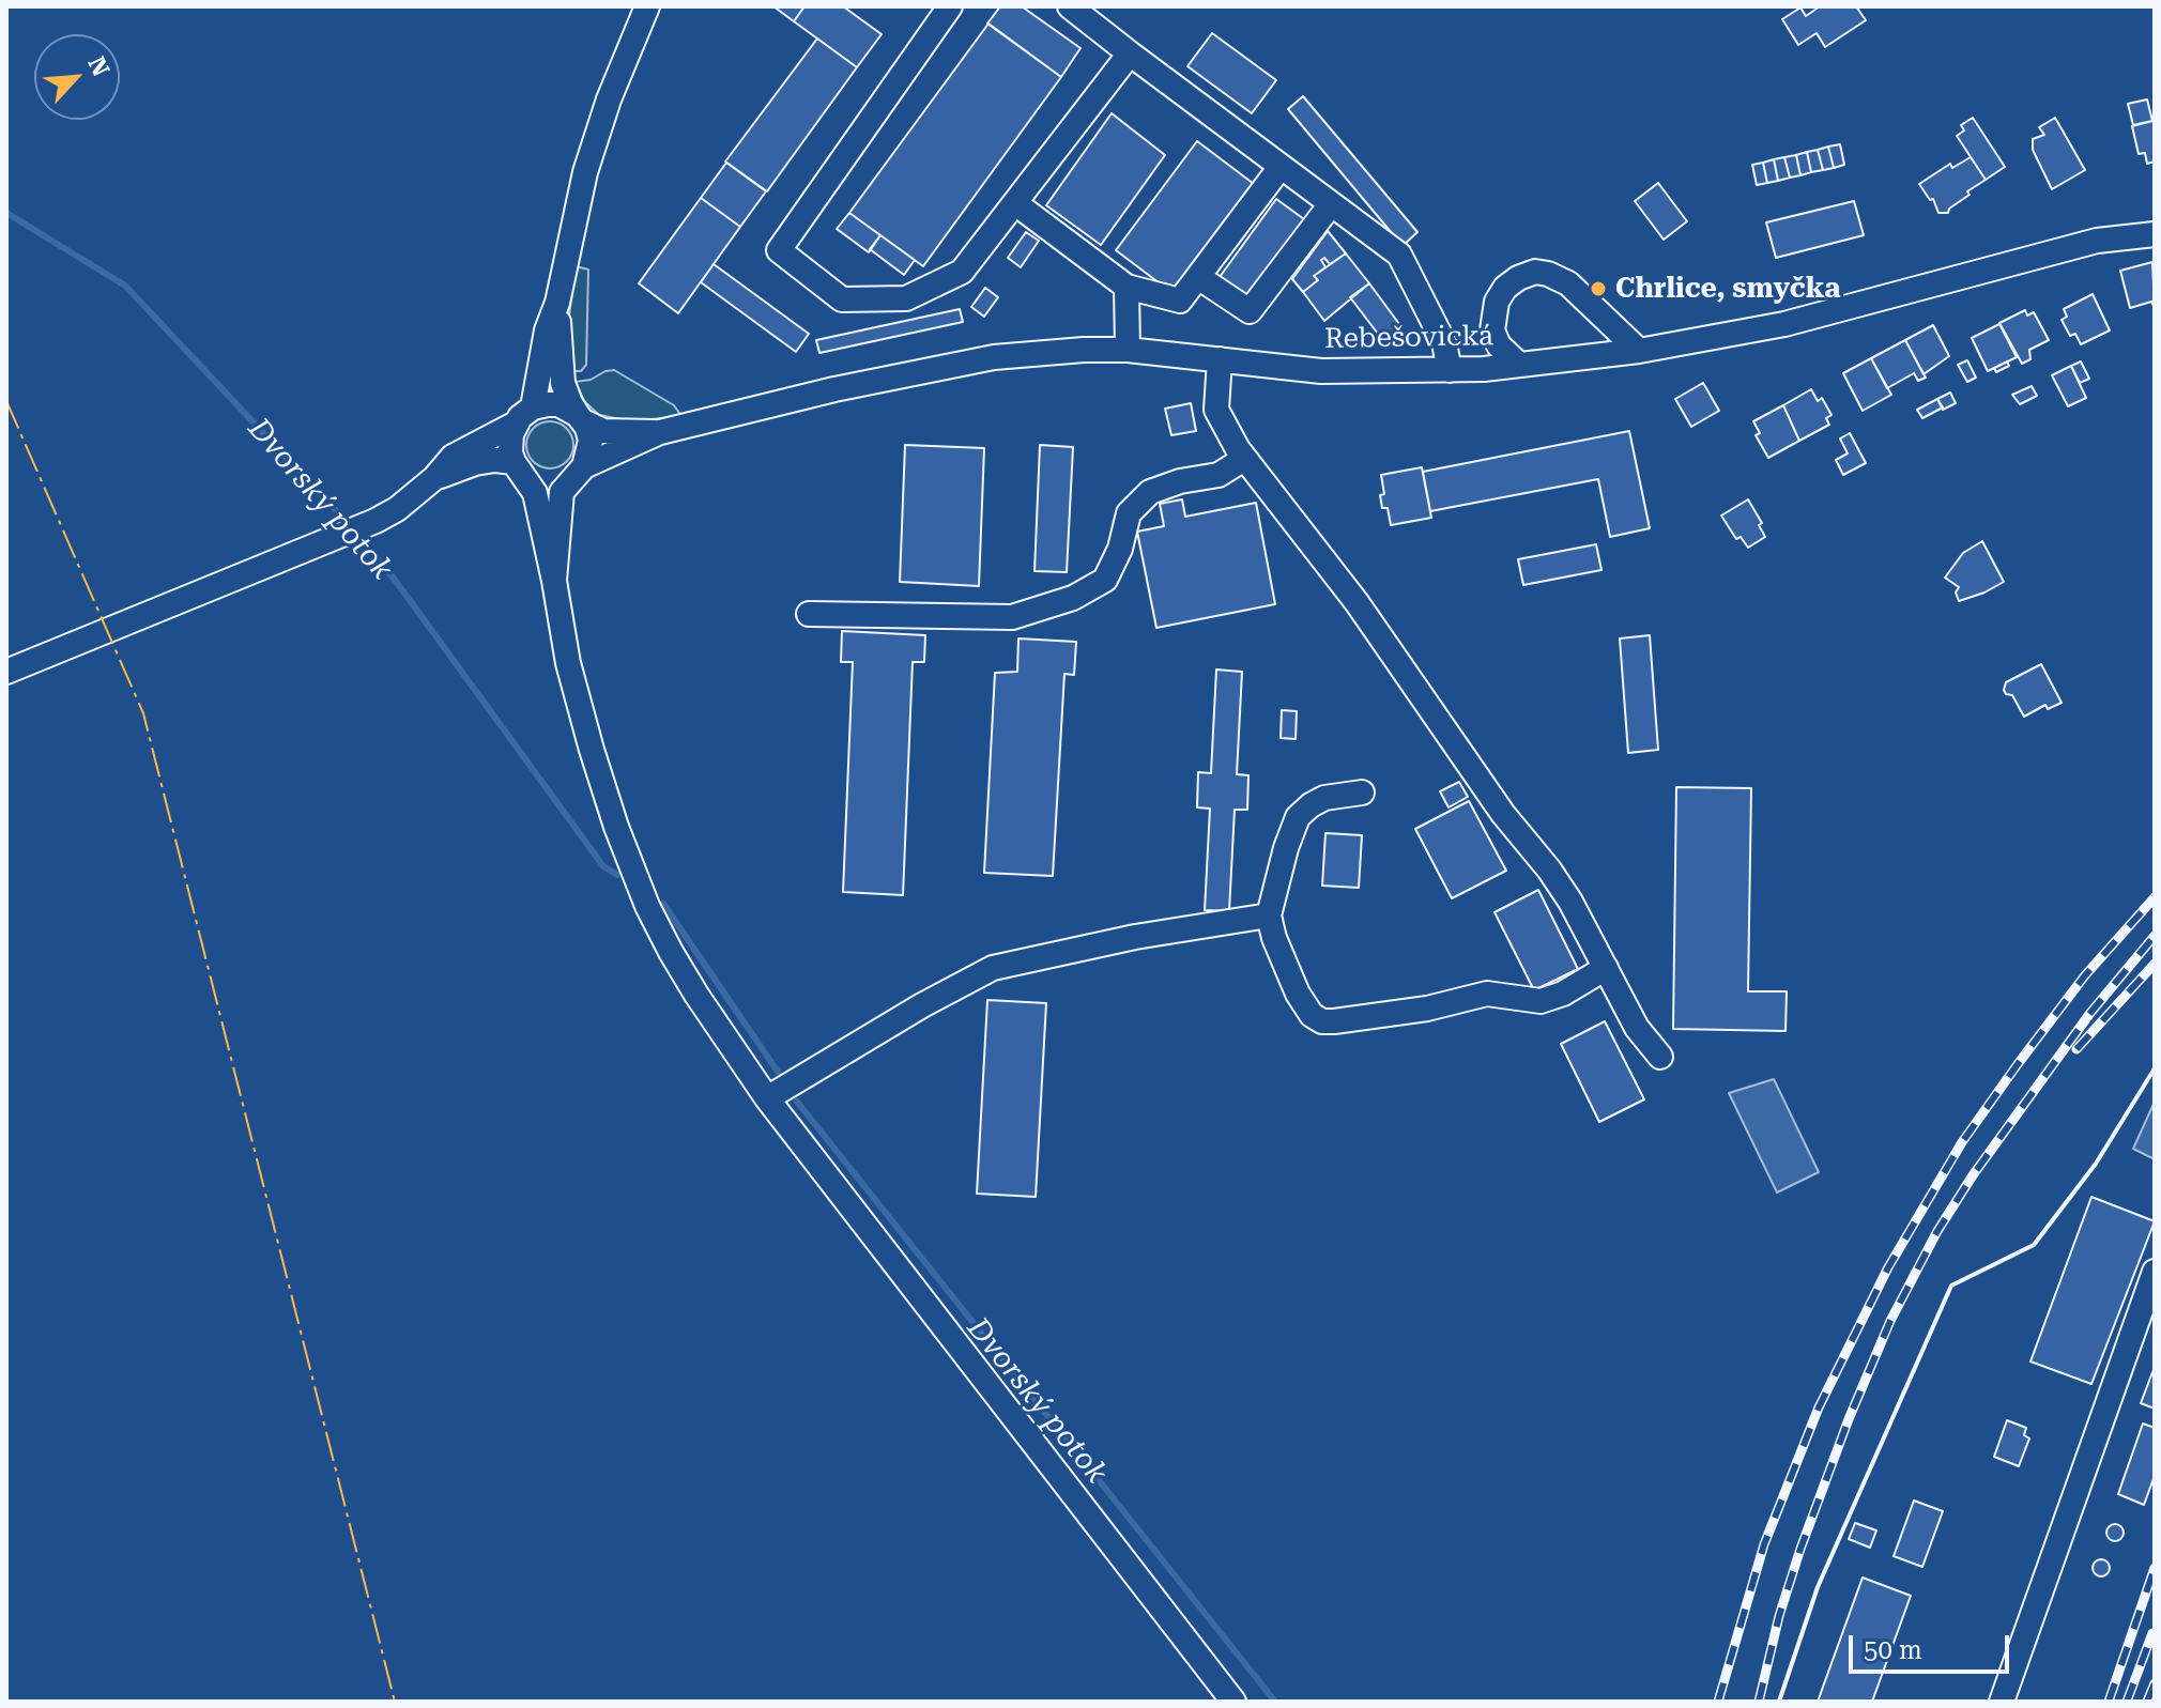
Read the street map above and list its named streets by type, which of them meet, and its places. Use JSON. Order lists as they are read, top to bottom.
{
  "streets": {
    "street": ["Rebešovická"]
  },
  "water": ["Dvorský potok"],
  "places": ["Chrlice, smyčka"],
  "scale_bar": "50 m",
  "north": "top right"
}
